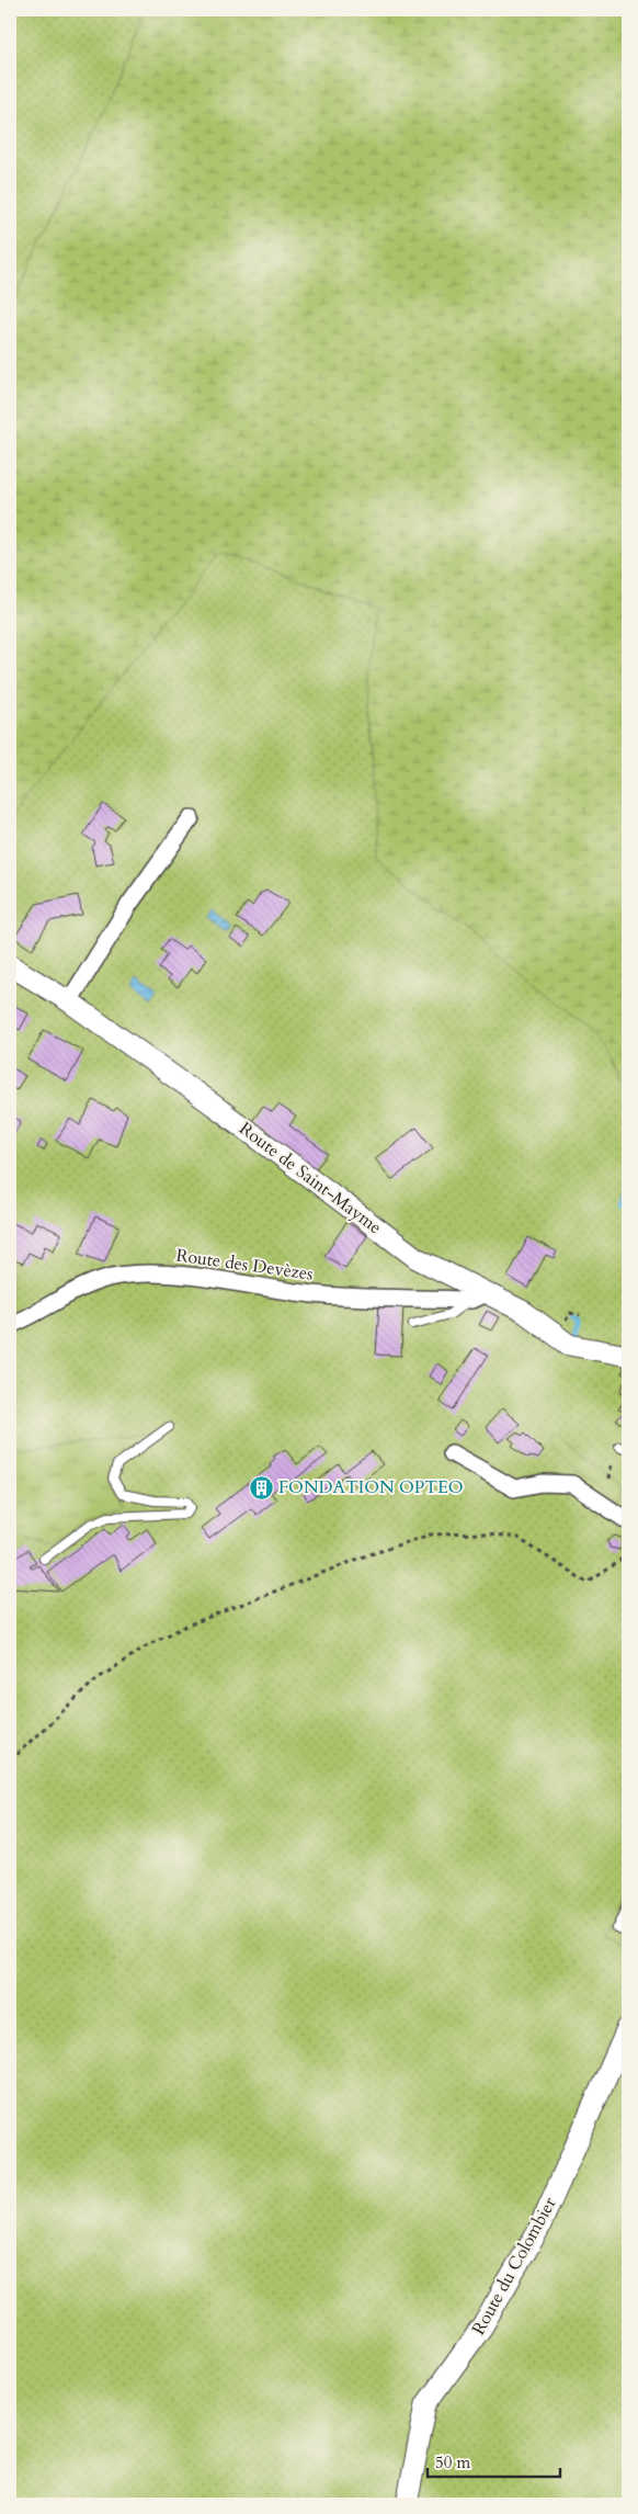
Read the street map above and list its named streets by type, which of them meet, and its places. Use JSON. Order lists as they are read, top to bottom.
{
  "streets": {
    "street": ["Route de Saint-Mayme", "Route des Devèzes", "Route du Colombier"]
  },
  "crossings": [
    ["Route de Saint-Mayme", "Route des Devèzes"]
  ],
  "places": {
    "building": ["FONDATION OPTEO"]
  },
  "scale_bar": "50 m"
}
